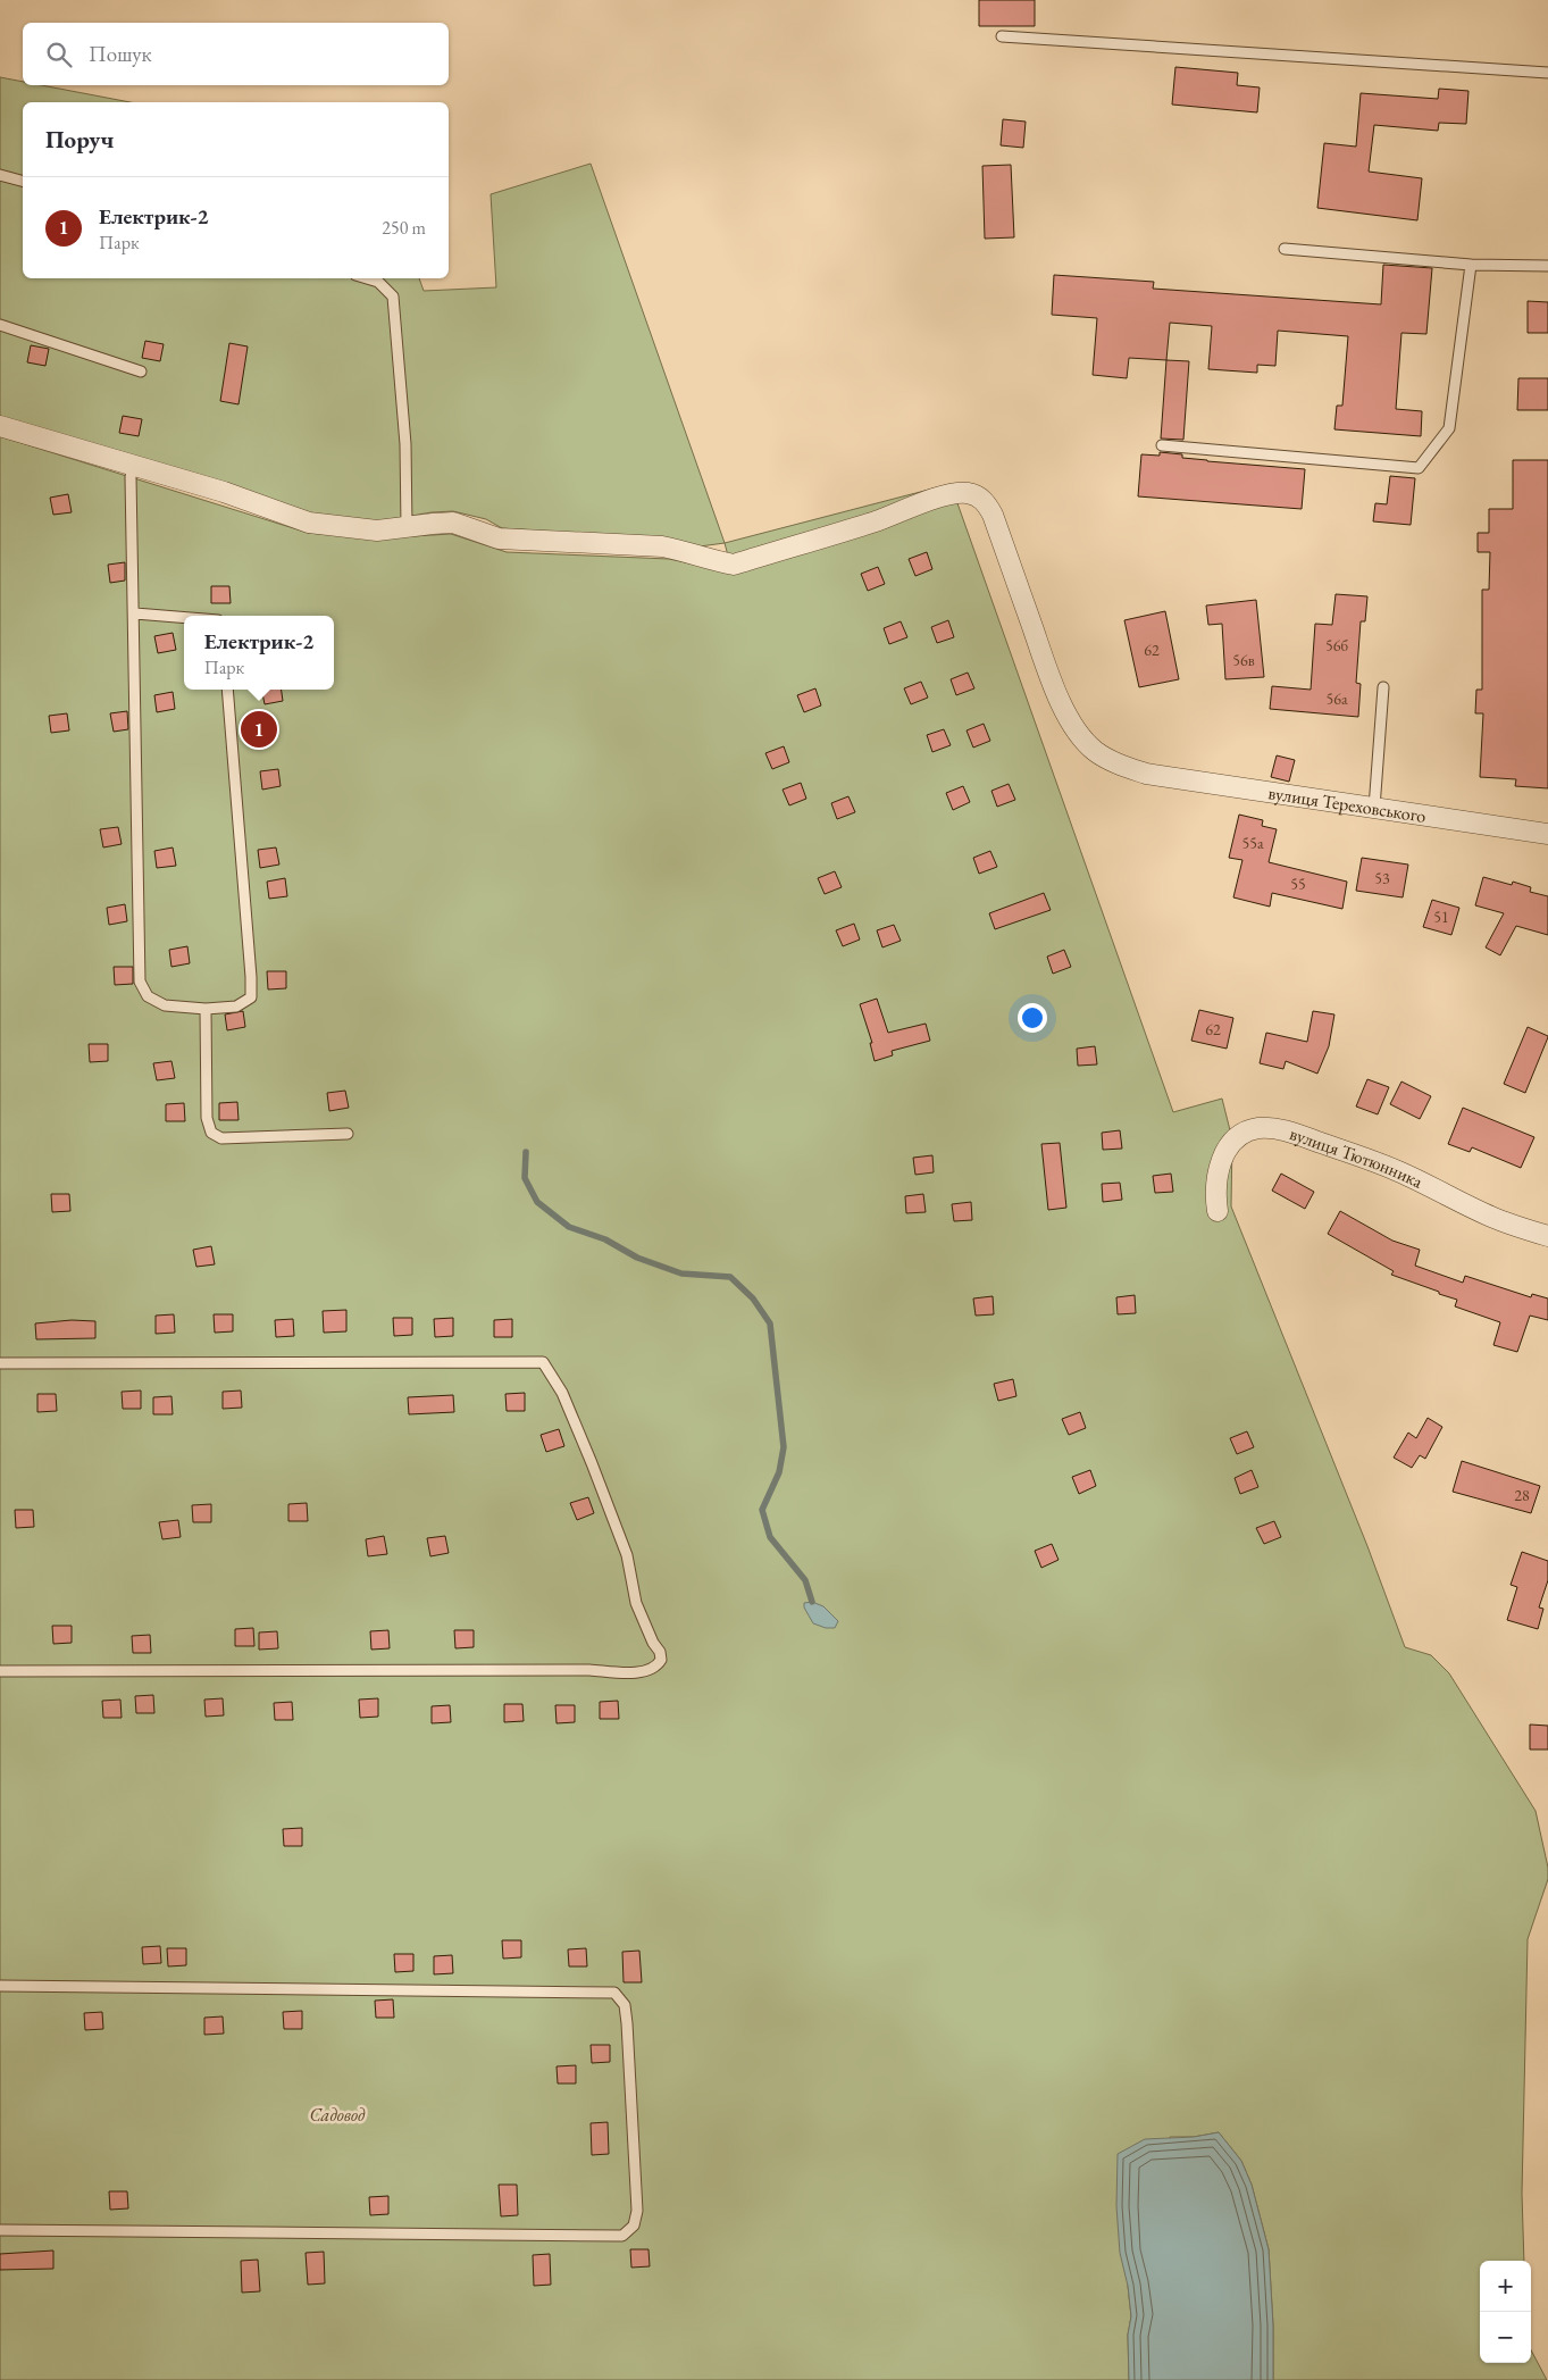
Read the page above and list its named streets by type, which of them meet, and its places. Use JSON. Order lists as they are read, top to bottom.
{
  "streets": {
    "street": ["вулиця Тереховського", "вулиця Тютюнника"]
  },
  "parks": ["Садовод"],
  "house_numbers": [
    "56б",
    "62",
    "56в",
    "56а",
    "55а",
    "53",
    "55",
    "51",
    "62",
    "28"
  ],
  "page": {
    "search": "Пошук",
    "heading": "Поруч",
    "list": [
      {
        "mark": "1",
        "name": "Електрик-2",
        "note": "Парк",
        "value": "250 m"
      }
    ],
    "popup": ["Електрик-2", "Парк"],
    "pins": "1",
    "map_buttons": ["+", "−"]
  }
}
